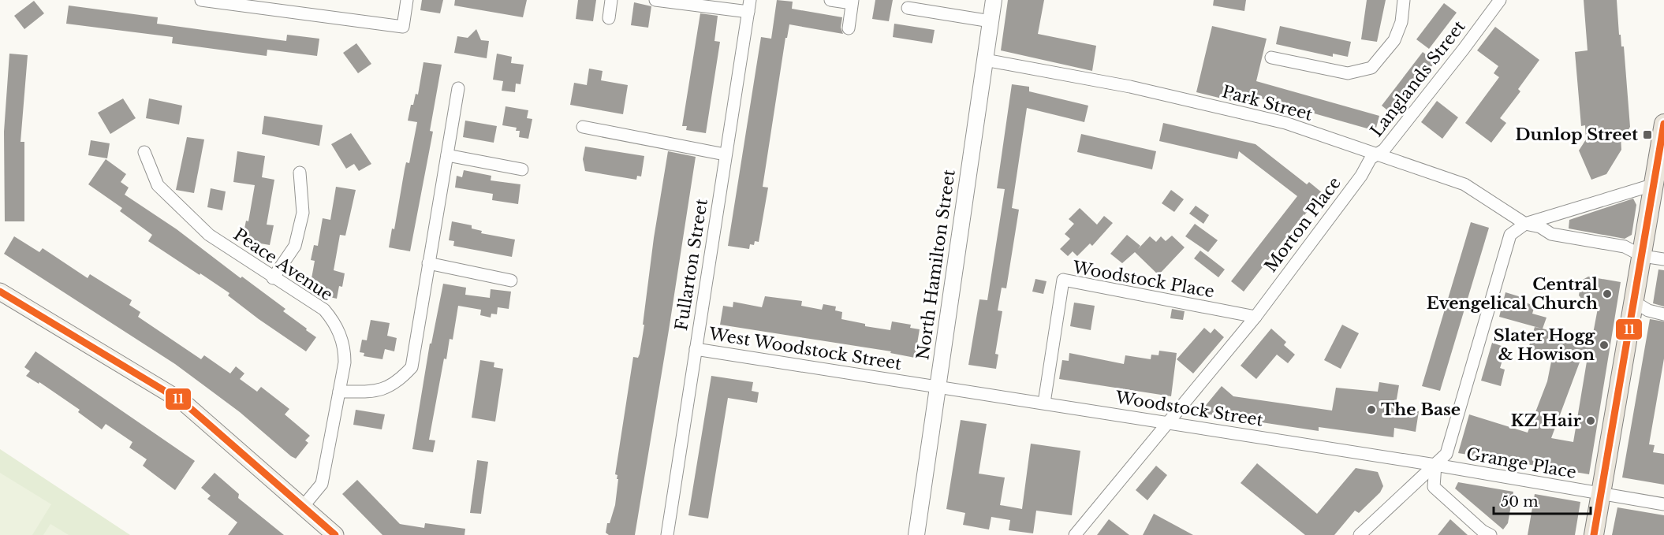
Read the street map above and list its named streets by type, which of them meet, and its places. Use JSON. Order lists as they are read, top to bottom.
{
  "streets": {
    "street": [
      "Langlands Street",
      "Park Street",
      "Morton Place",
      "Peace Avenue",
      "Fullarton Street",
      "North Hamilton Street",
      "Woodstock Place",
      "West Woodstock Street",
      "Woodstock Street",
      "Grange Place"
    ]
  },
  "crossings": [
    ["Langlands Street", "Park Street"],
    ["Langlands Street", "Morton Place"],
    ["Park Street", "Morton Place"],
    ["Park Street", "North Hamilton Street"],
    ["Morton Place", "Woodstock Place"],
    ["Morton Place", "Woodstock Street"],
    ["Fullarton Street", "West Woodstock Street"],
    ["North Hamilton Street", "West Woodstock Street"],
    ["North Hamilton Street", "Woodstock Street"],
    ["Woodstock Place", "Woodstock Street"],
    ["West Woodstock Street", "Woodstock Street"],
    ["Woodstock Street", "Grange Place"]
  ],
  "places": {
    "transit": ["Dunlop Street"],
    "other": [
      "Central Evengelical Church",
      "Slater Hogg & Howison",
      "The Base",
      "KZ Hair"
    ]
  },
  "lines": ["transit line 11"],
  "scale_bar": "50 m"
}
